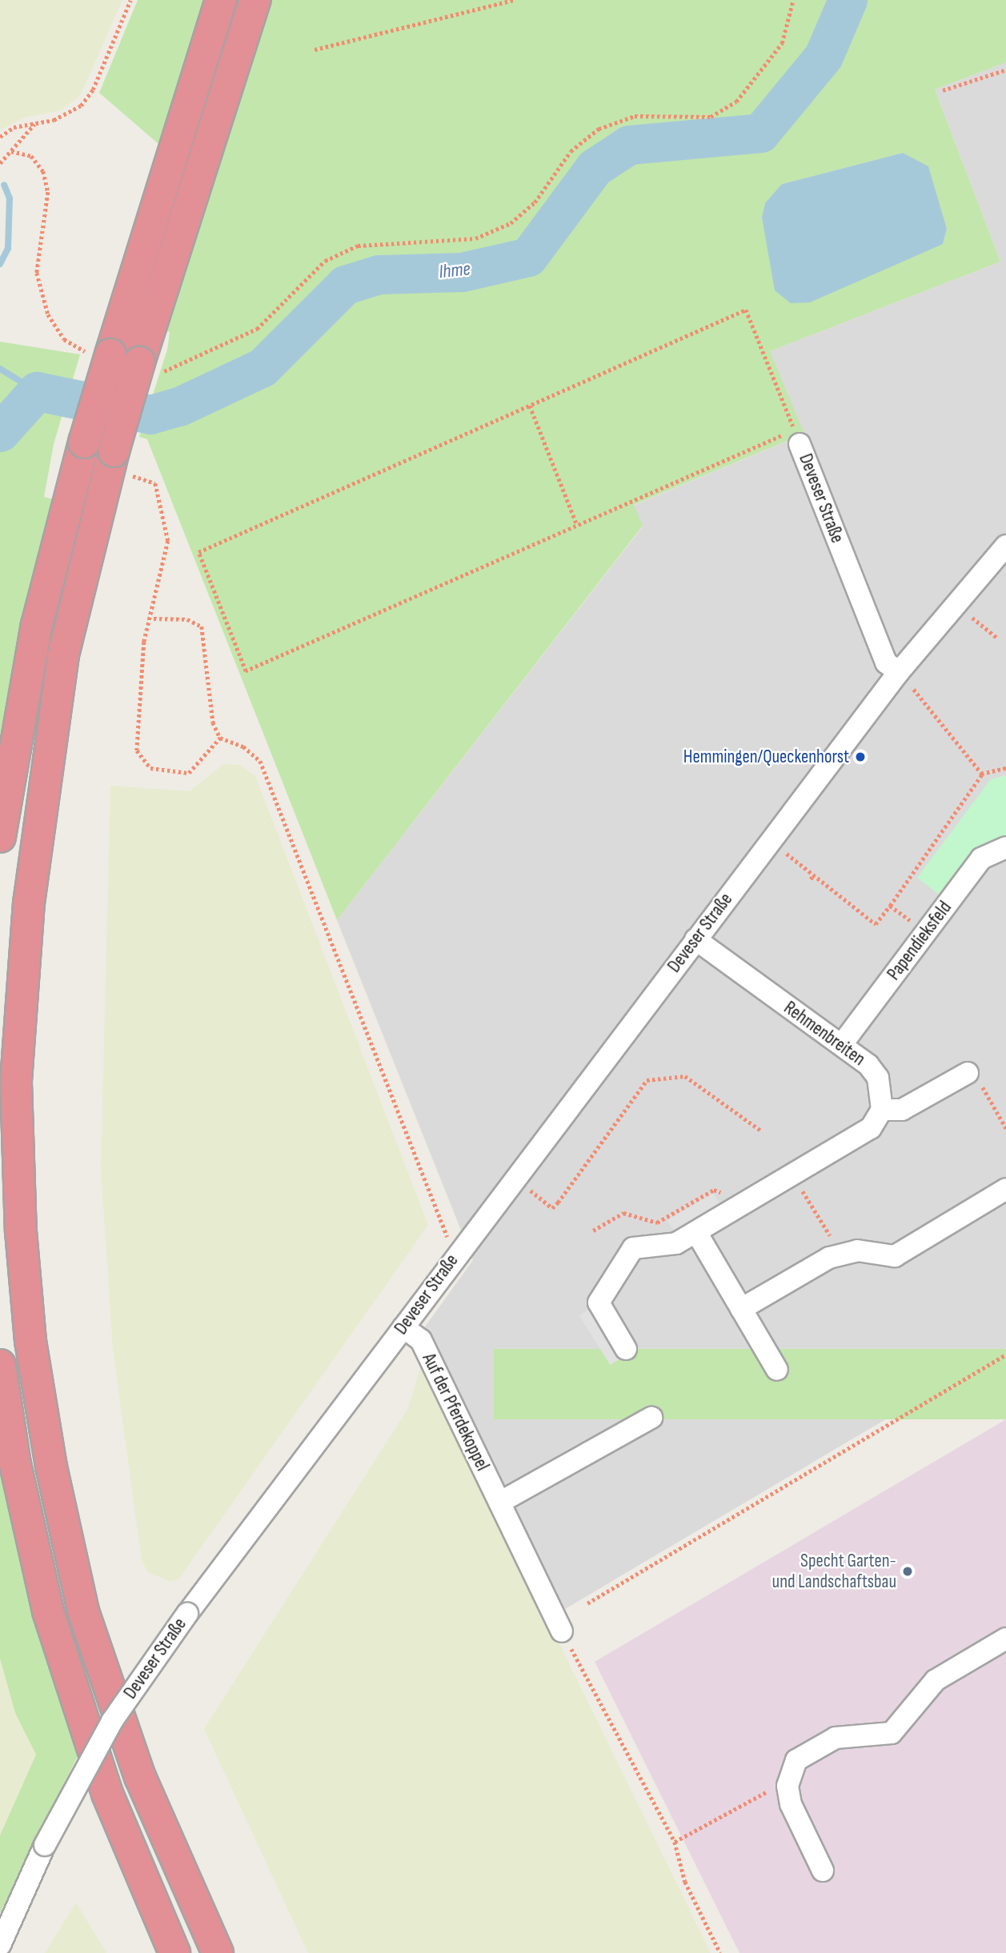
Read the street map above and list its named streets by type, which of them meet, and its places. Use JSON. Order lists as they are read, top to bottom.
{
  "streets": {
    "street": [
      "Deveser Straße",
      "Papendieksfeld",
      "Rehmenbreiten",
      "Auf der Pferdekoppel"
    ]
  },
  "crossings": [
    ["Deveser Straße", "Rehmenbreiten"],
    ["Deveser Straße", "Auf der Pferdekoppel"],
    ["Papendieksfeld", "Rehmenbreiten"]
  ],
  "water": ["Ihme"],
  "places": ["Hemmingen/Queckenhorst", "Specht Garten- und Landschaftsbau"]
}
